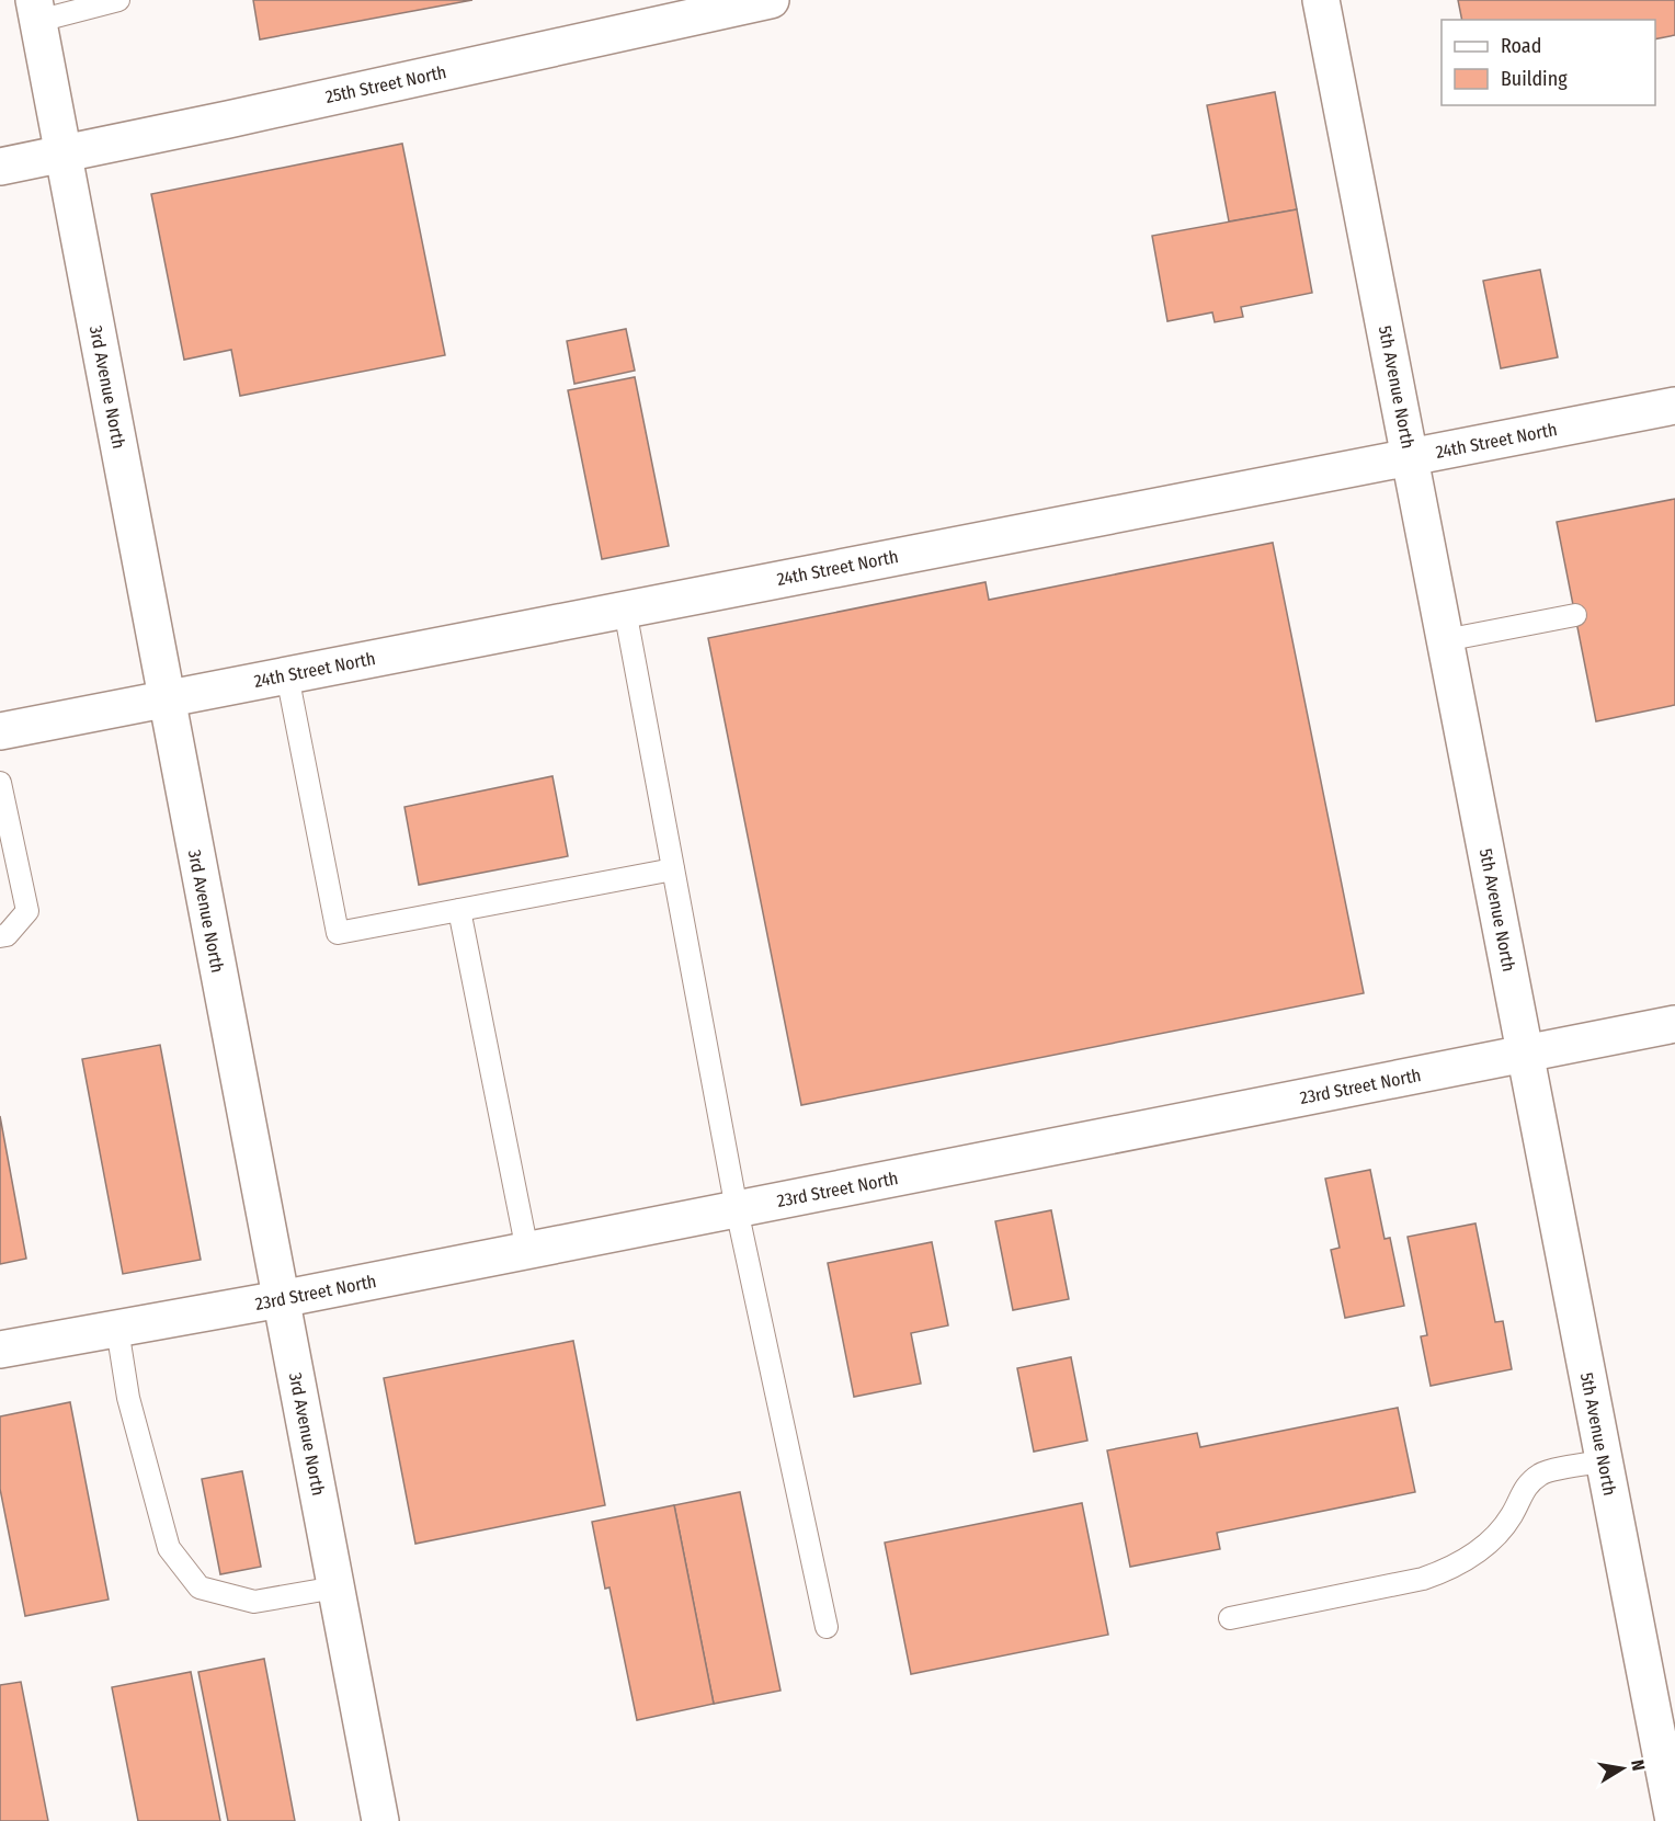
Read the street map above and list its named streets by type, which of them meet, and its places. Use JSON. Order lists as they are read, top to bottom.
{
  "streets": {
    "street": [
      "25th Street North",
      "3rd Avenue North",
      "5th Avenue North",
      "24th Street North",
      "23rd Street North"
    ]
  },
  "crossings": [
    ["25th Street North", "3rd Avenue North"],
    ["3rd Avenue North", "24th Street North"],
    ["3rd Avenue North", "23rd Street North"],
    ["5th Avenue North", "24th Street North"],
    ["5th Avenue North", "23rd Street North"]
  ],
  "legend": ["Road", "Building"],
  "north": "right"
}
